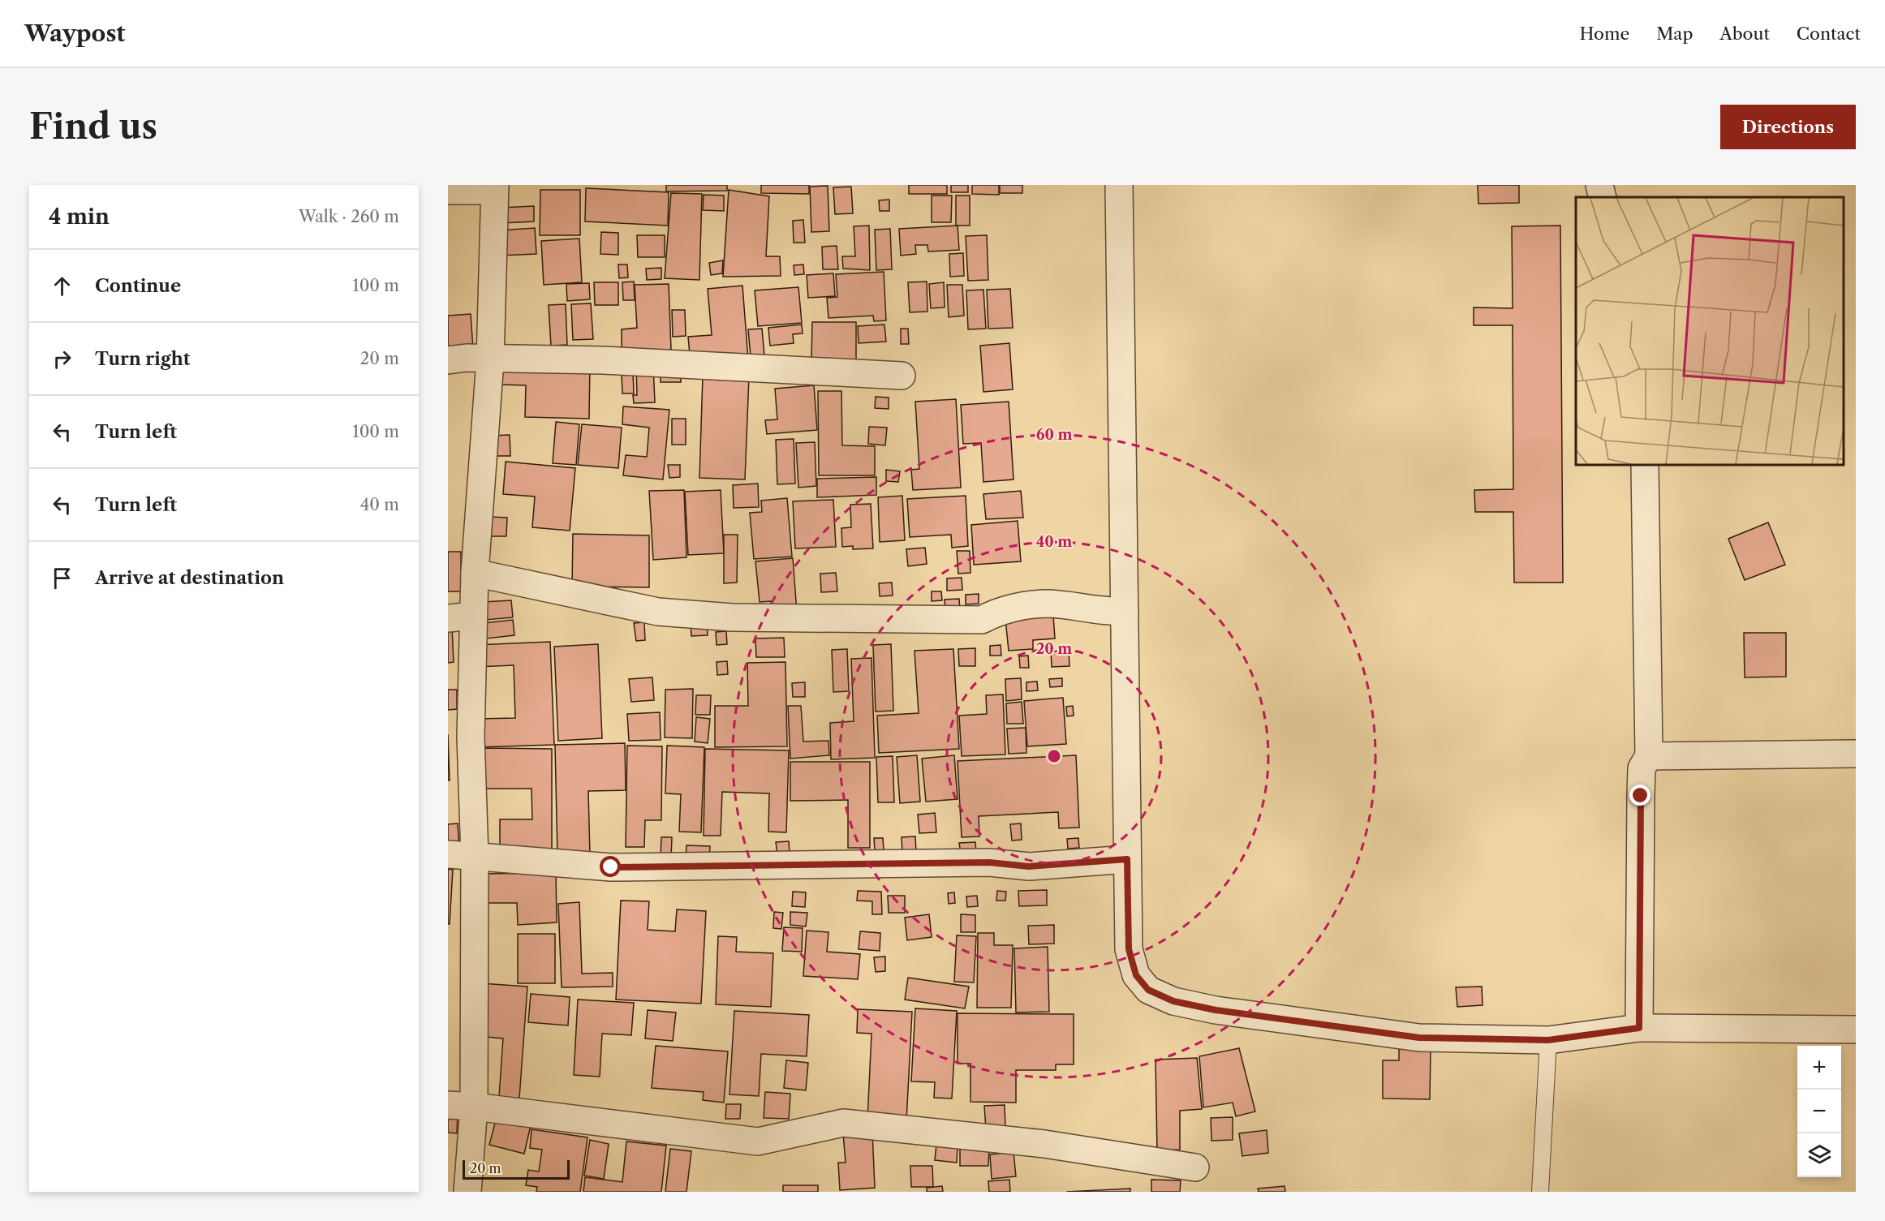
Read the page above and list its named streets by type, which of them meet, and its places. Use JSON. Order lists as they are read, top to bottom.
{
  "scale_bar": "20 m",
  "page": {
    "header": "Waypost",
    "nav": [
      "Home",
      "Map",
      "About",
      "Contact"
    ],
    "buttons": "Directions",
    "title": "Find us",
    "heading": ["4 min", "Walk · 260 m"],
    "list": [
      ["Continue", "100 m"],
      ["Turn right", "20 m"],
      ["Turn left", "100 m"],
      ["Turn left", "40 m"],
      "Arrive at destination"
    ],
    "map_buttons": ["+", "−"],
    "scale": "20 m"
  },
  "rings": ["60 m", "40 m", "20 m"]
}
